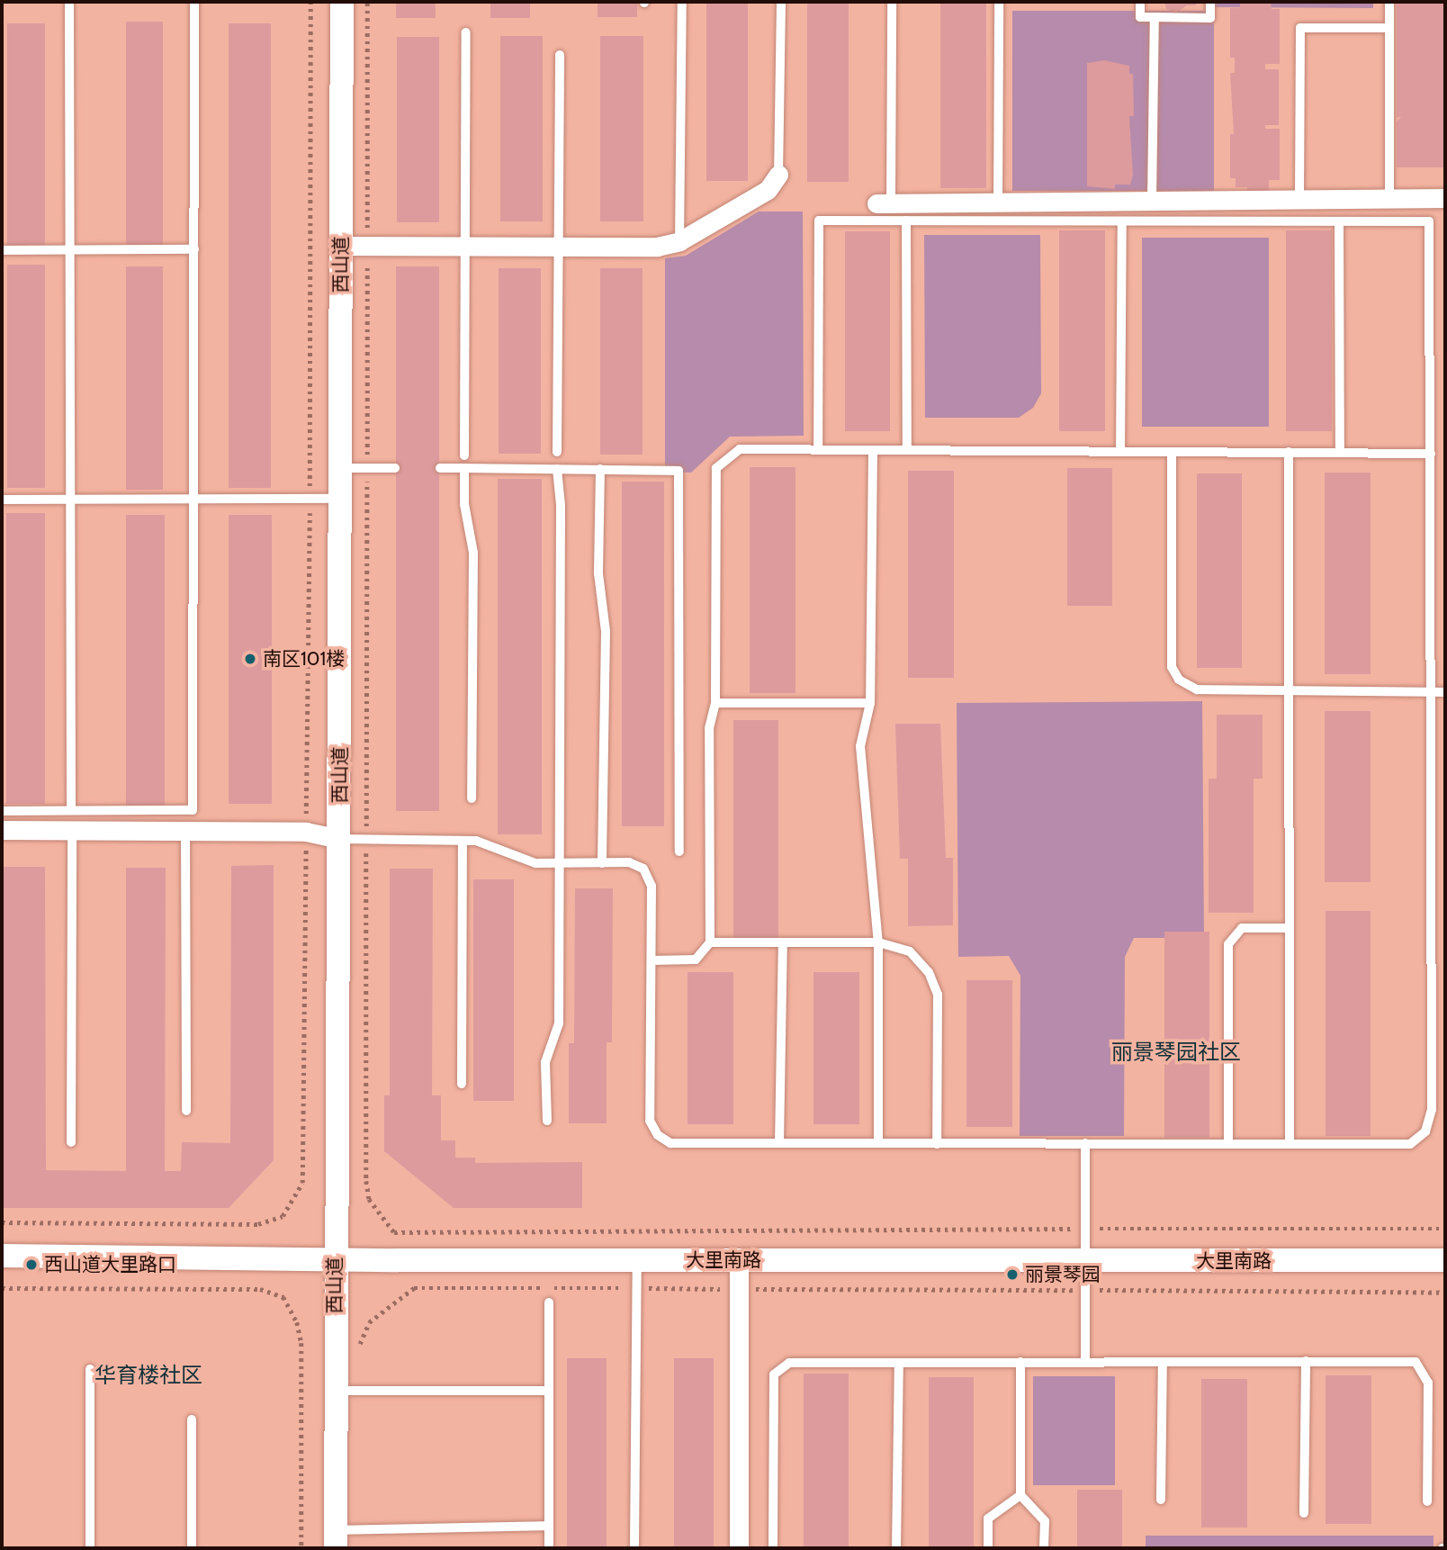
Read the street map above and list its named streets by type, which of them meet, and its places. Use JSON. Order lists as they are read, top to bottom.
{
  "streets": {
    "street": ["西山道", "大里南路"]
  },
  "crossings": [
    ["西山道", "大里南路"]
  ],
  "districts": ["丽景琴园社区", "华育楼社区"],
  "places": ["南区101楼", "西山道大里路口", "丽景琴园"]
}
